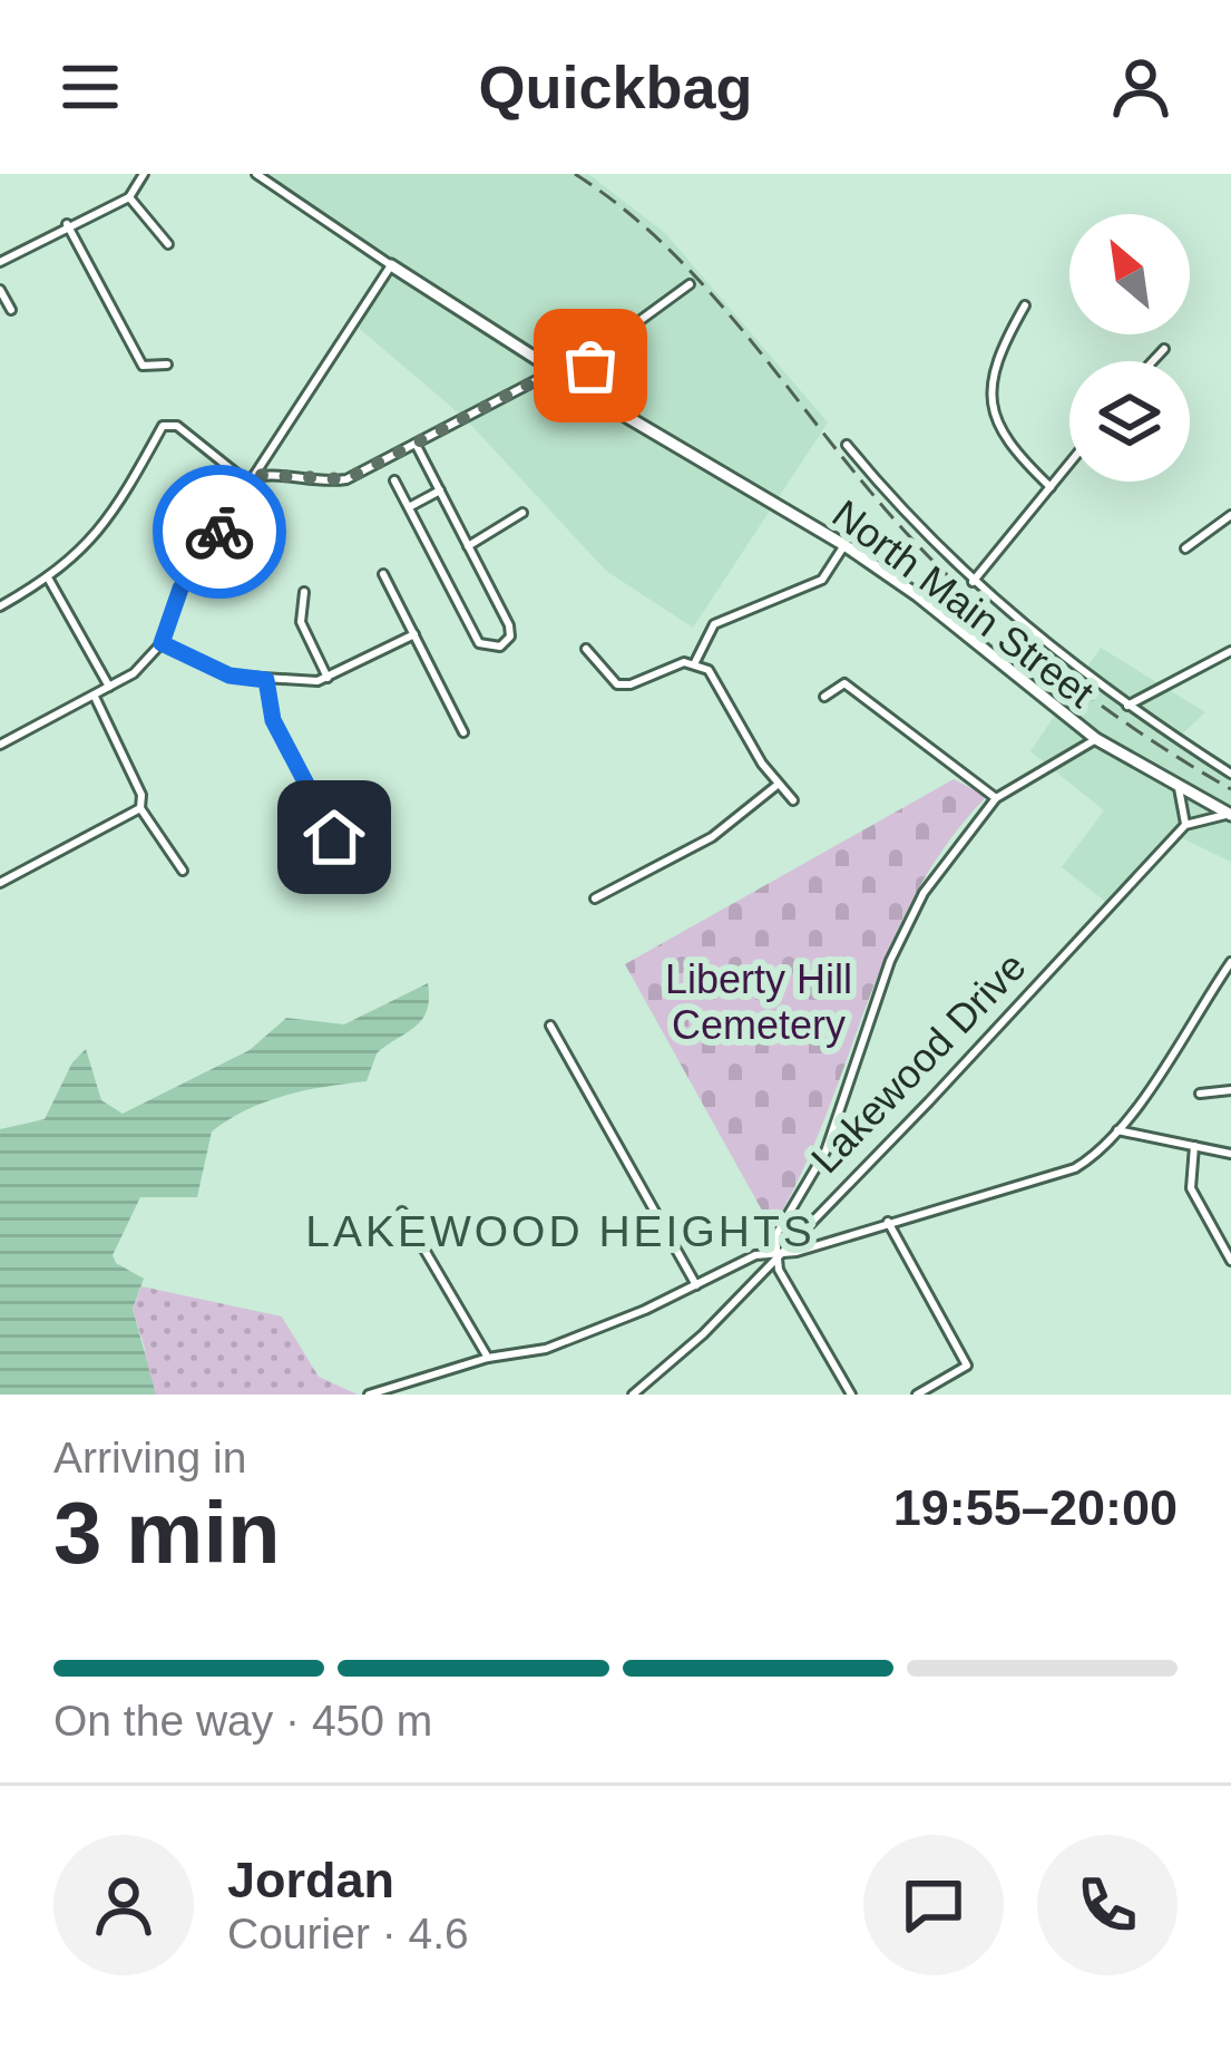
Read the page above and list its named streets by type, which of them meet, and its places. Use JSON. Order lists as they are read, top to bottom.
{
  "streets": {
    "main road": ["North Main Street"],
    "street": ["Lakewood Drive"]
  },
  "districts": ["LAKEWOOD HEIGHTS"],
  "parks": ["Liberty Hill Cemetery"],
  "north": "top left",
  "page": {
    "header": "Quickbag",
    "heading": ["3 min", "Arriving in", "19:55–20:00"],
    "panel": ["Jordan", "Courier · 4.6"],
    "bar": "On the way · 450 m"
  }
}
